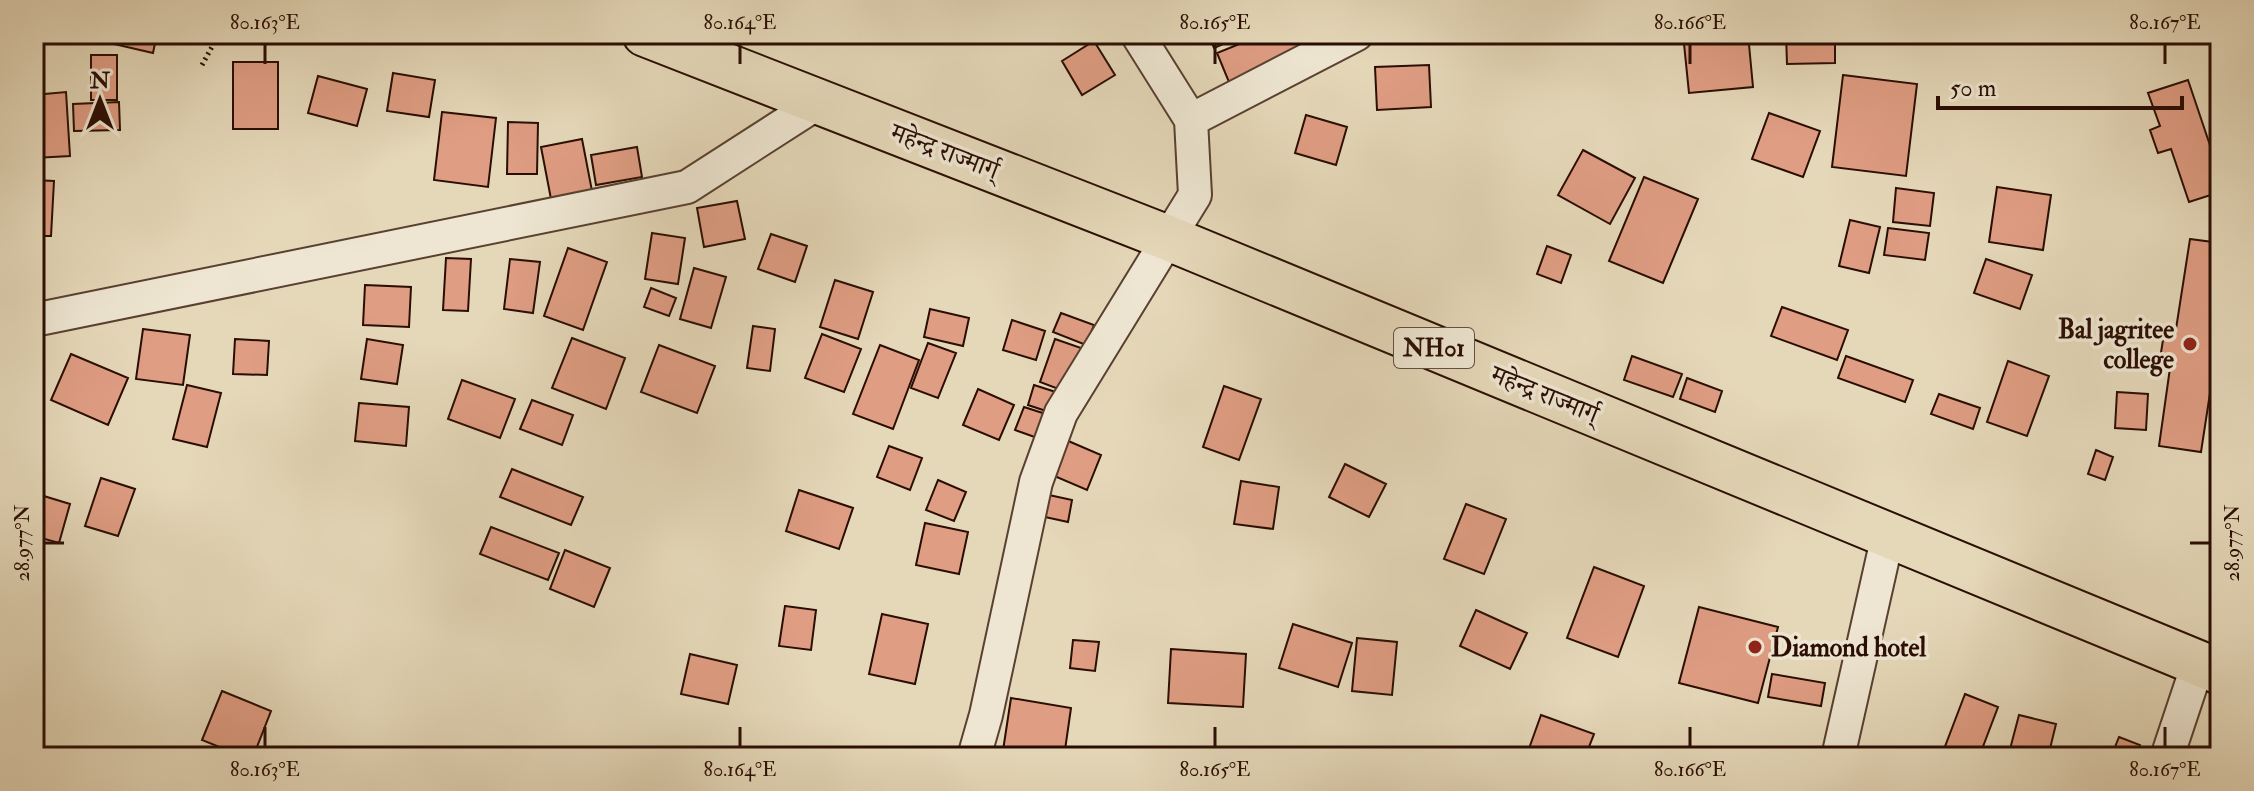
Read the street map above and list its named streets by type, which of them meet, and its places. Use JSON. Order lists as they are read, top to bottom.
{
  "streets": {
    "highway": ["महेन्द्र राज्मार्ग्", "NH01"]
  },
  "places": ["Bal jagritee college", "Diamond hotel"],
  "scale_bar": "50 m",
  "north": "top",
  "coordinates": [
    "80.163°E",
    "80.164°E",
    "80.165°E",
    "80.166°E",
    "80.167°E",
    "28.977°N"
  ]
}
